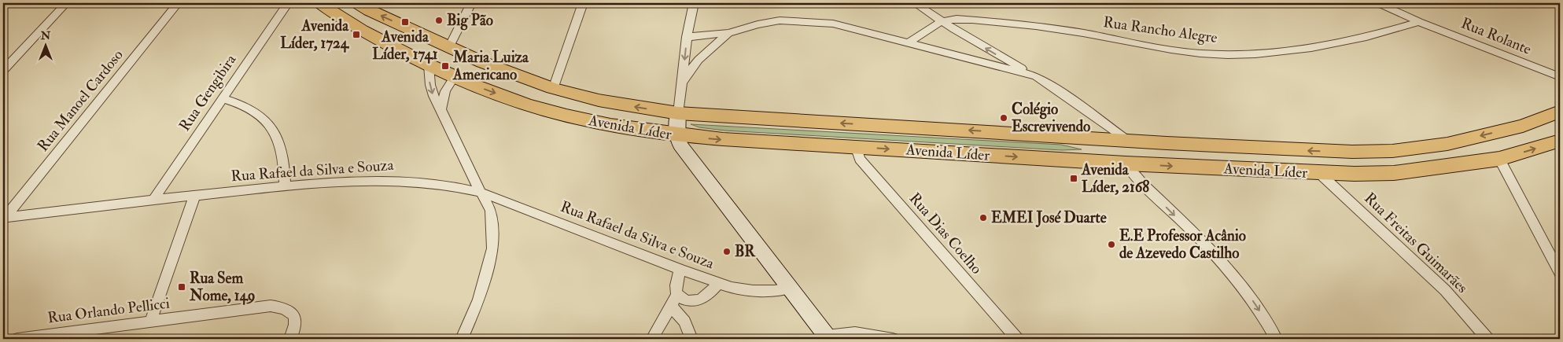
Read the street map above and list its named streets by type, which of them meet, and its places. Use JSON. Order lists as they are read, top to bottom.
{
  "streets": {
    "main road": ["Avenida Líder"],
    "street": [
      "Rua Rancho Alegre",
      "Rua Rolante",
      "Rua Gengibira",
      "Rua Manoel Cardoso",
      "Rua Rafael da Silva e Souza",
      "Rua Dias Coelho",
      "Rua Freitas Guimarães",
      "Rua Orlando Pellicci"
    ]
  },
  "crossings": [
    ["Rua Rancho Alegre", "Rua Rolante"],
    ["Rua Gengibira", "Rua Rafael da Silva e Souza"],
    ["Rua Manoel Cardoso", "Rua Rafael da Silva e Souza"],
    ["Avenida Líder", "Rua Dias Coelho"],
    ["Avenida Líder", "Rua Freitas Guimarães"]
  ],
  "places": {
    "other": [
      "Big Pão",
      "Colégio Escrevivendo",
      "EMEI José Duarte",
      "E.E Professor Acânio de Azevedo Castilho",
      "BR"
    ],
    "transit": [
      "Avenida Líder, 1741",
      "Avenida Líder, 1724",
      "Maria Luiza Americano",
      "Avenida Líder, 2168",
      "Rua Sem Nome, 149"
    ]
  },
  "north": "top"
}
